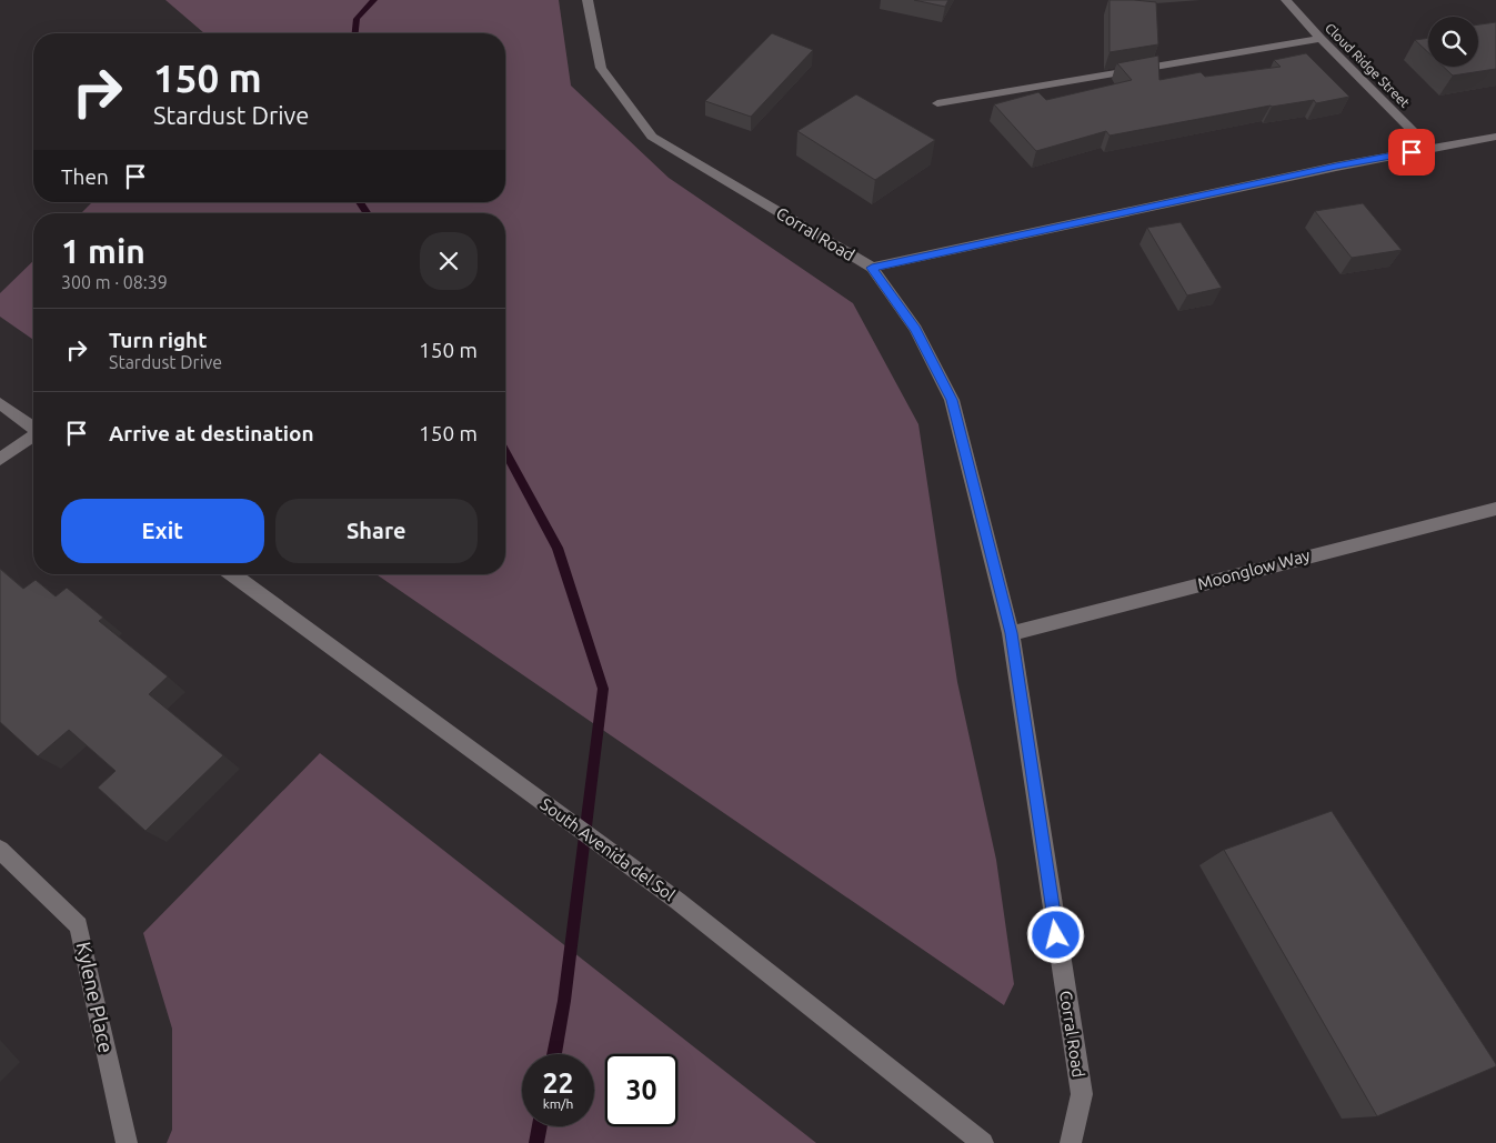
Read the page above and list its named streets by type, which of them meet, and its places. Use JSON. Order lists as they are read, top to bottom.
{
  "streets": {
    "street": [
      "Cloud Ridge Street",
      "Corral Road",
      "Moonglow Way",
      "South Avenida del Sol",
      "Kylene Place"
    ]
  },
  "crossings": [
    ["Corral Road", "Moonglow Way"]
  ],
  "page": {
    "turn": ["150 m", "Stardust Drive"],
    "then": "Then",
    "heading": ["1 min", "300 m · 08:39"],
    "list": [
      {
        "name": "Turn right",
        "note": "Stardust Drive",
        "value": "150 m"
      },
      {
        "name": "Arrive at destination",
        "value": "150 m"
      }
    ],
    "buttons": ["Exit", "Share"],
    "speed": "22 km/h",
    "limit": "30"
  }
}
